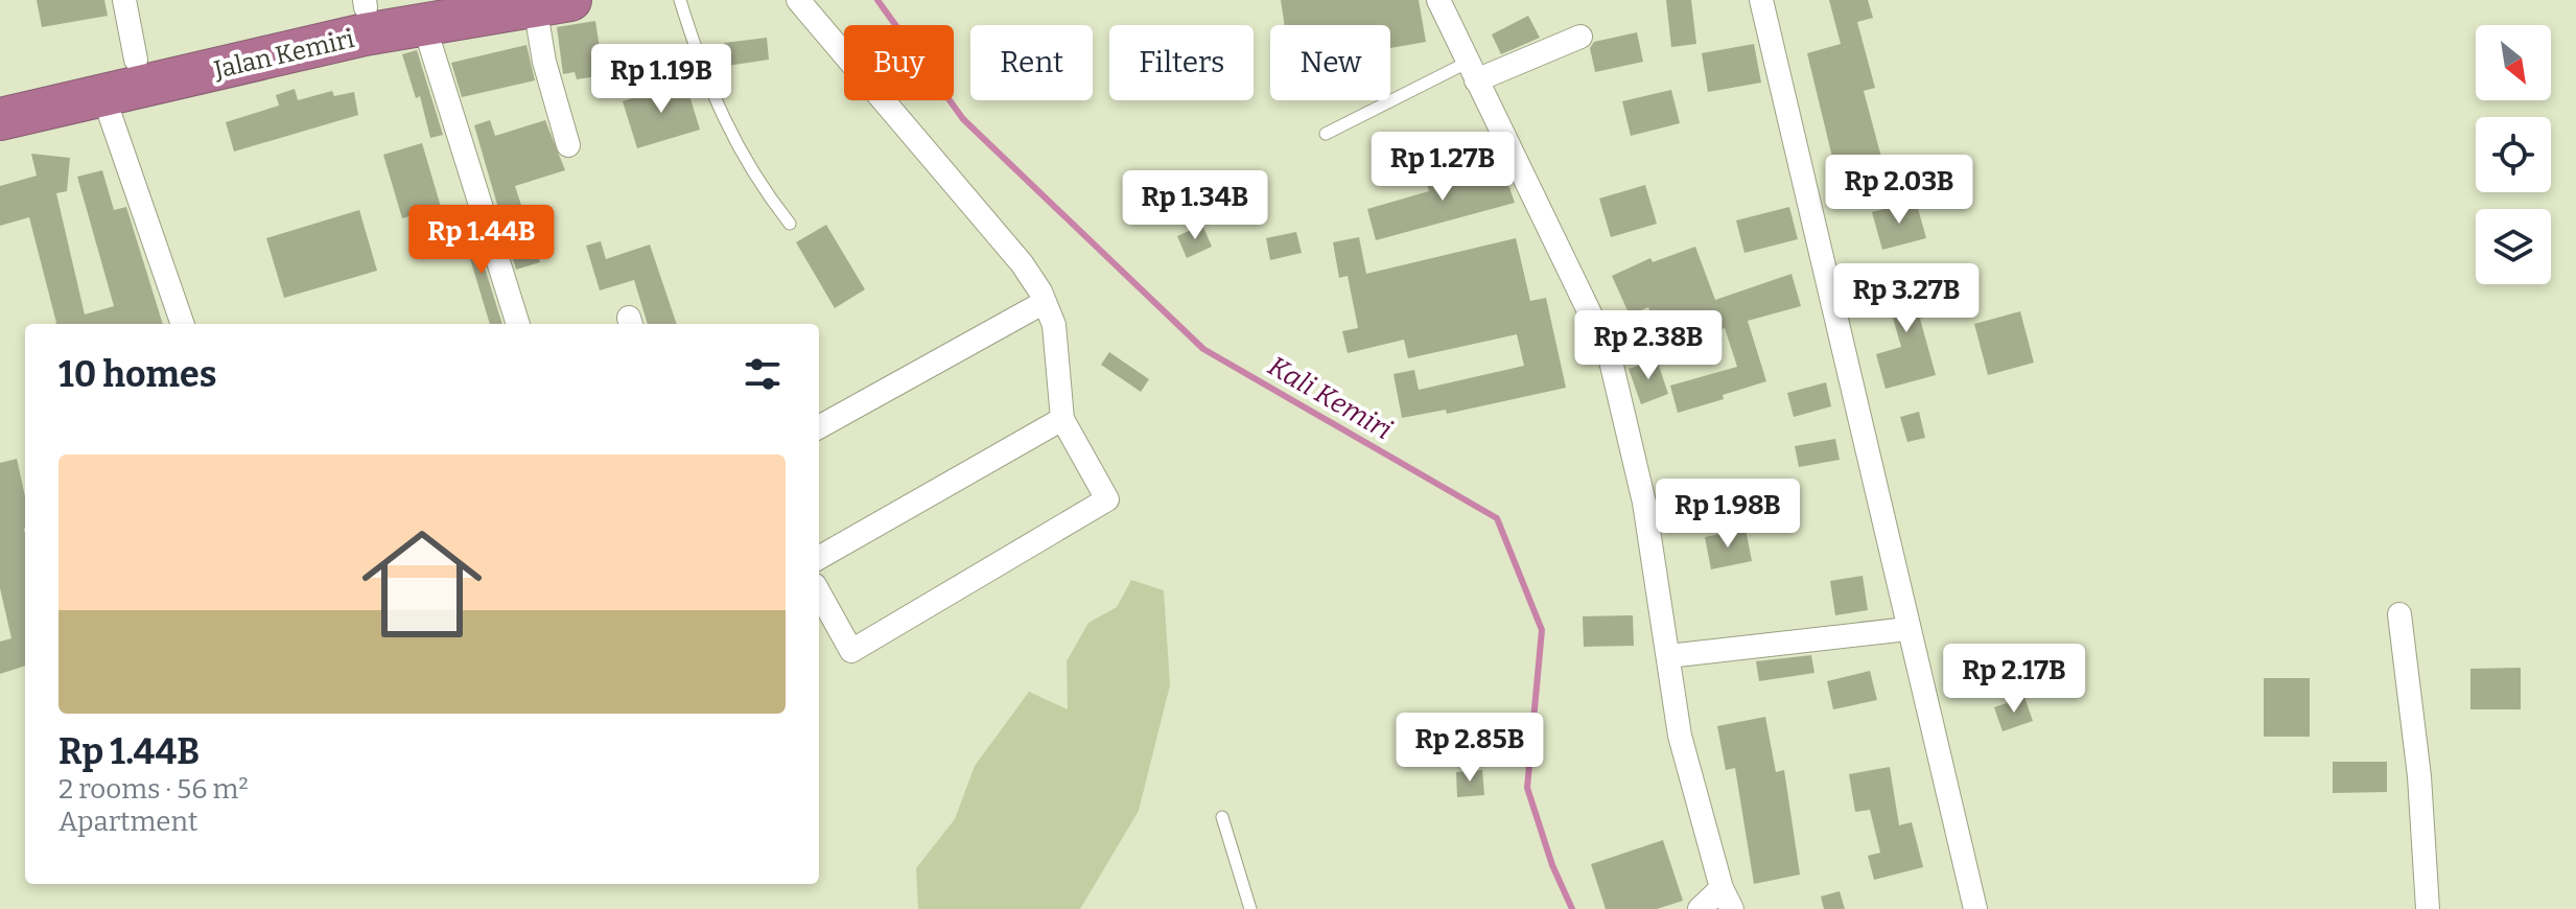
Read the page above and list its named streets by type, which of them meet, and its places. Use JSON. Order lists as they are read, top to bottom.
{
  "streets": {
    "highway": ["Jalan Kemiri"]
  },
  "water": ["Kali Kemiri"],
  "north": "bottom right",
  "page": {
    "chip": [
      "Buy",
      "Rent",
      "Filters",
      "New"
    ],
    "price": [
      "Rp 1.19B",
      "Rp 1.27B",
      "Rp 2.03B",
      "Rp 1.34B",
      "Rp 1.44B",
      "Rp 3.27B",
      "Rp 2.38B",
      "Rp 1.98B",
      "Rp 2.17B",
      "Rp 2.85B"
    ],
    "heading": "10 homes",
    "list": [
      {
        "name": "Rp 1.44B",
        "note": "2 rooms · 56 m² · Apartment"
      }
    ]
  }
}
